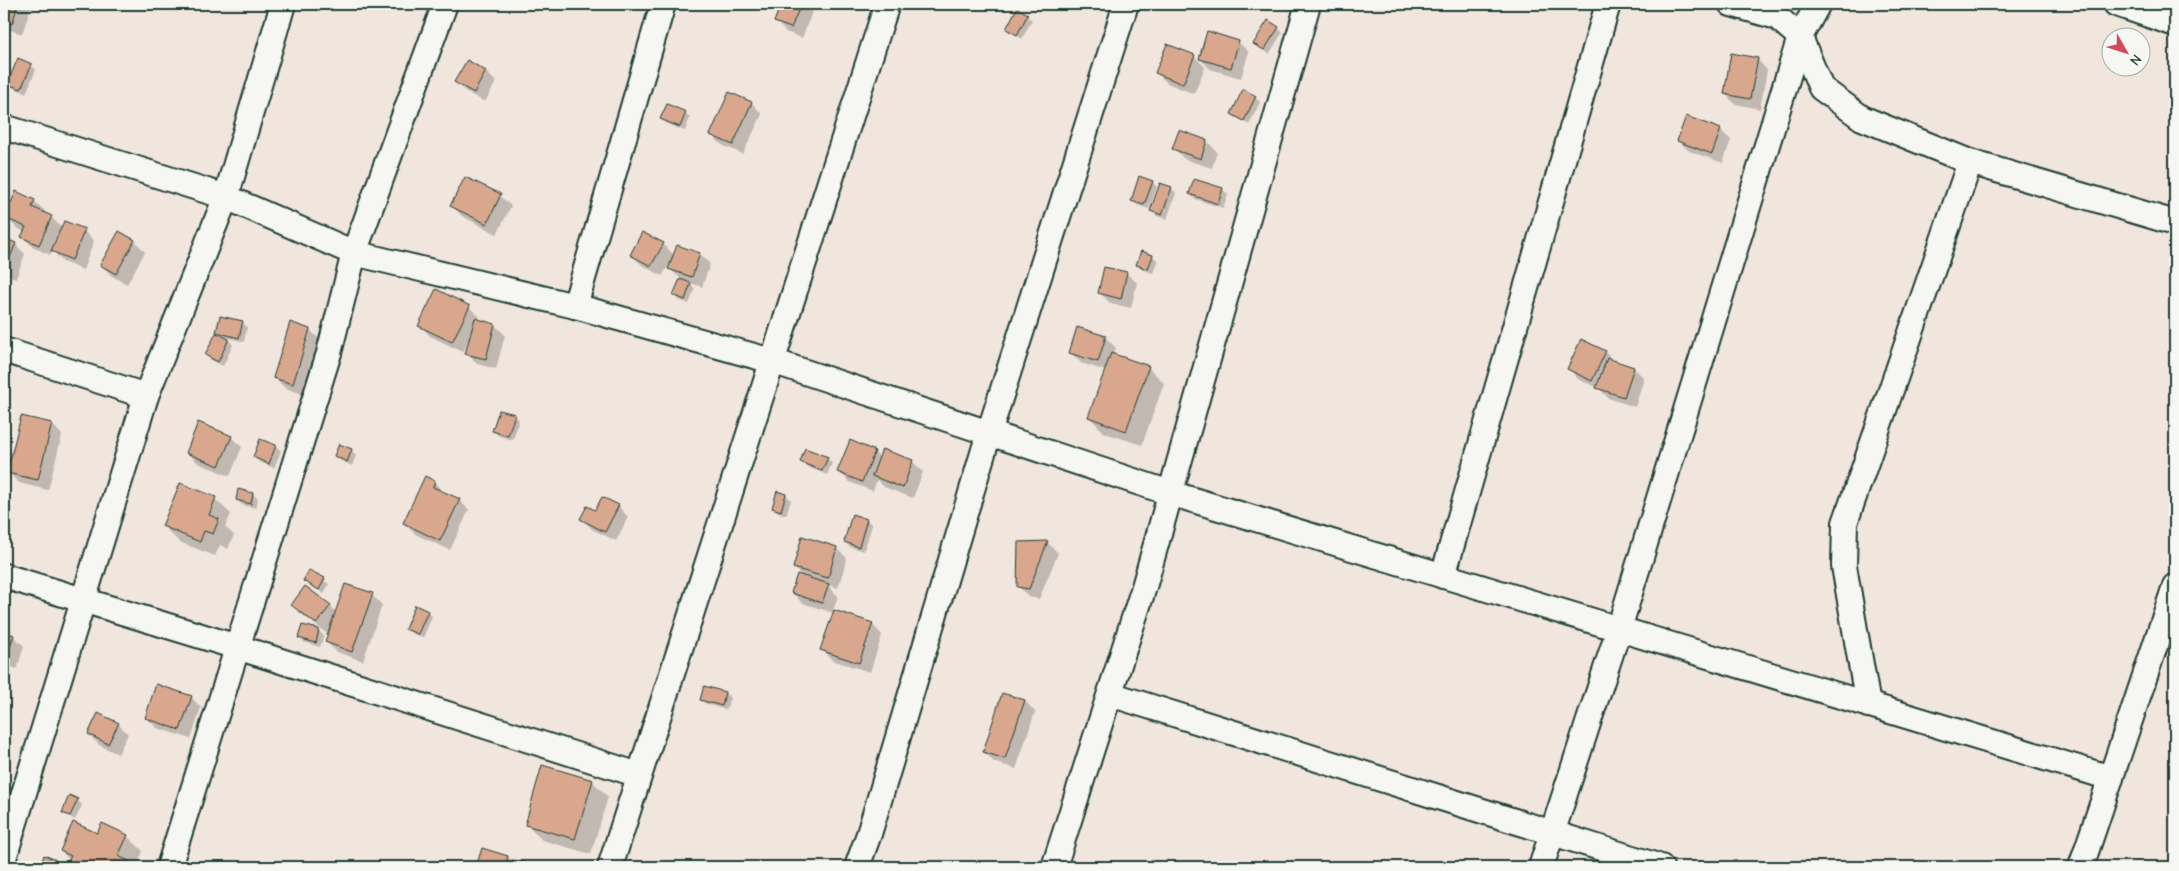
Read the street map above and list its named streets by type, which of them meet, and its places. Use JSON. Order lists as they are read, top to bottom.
{
  "north": "bottom right"
}
